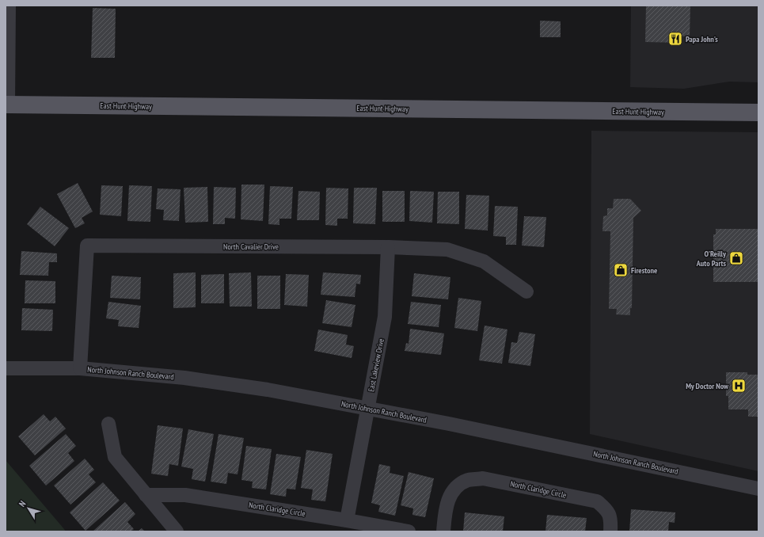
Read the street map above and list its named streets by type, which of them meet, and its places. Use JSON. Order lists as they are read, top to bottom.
{
  "streets": {
    "main road": ["East Hunt Highway"],
    "street": [
      "North Cavalier Drive",
      "East Lakeview Drive",
      "North Johnson Ranch Boulevard",
      "North Claridge Circle"
    ]
  },
  "crossings": [
    ["North Cavalier Drive", "East Lakeview Drive"],
    ["North Cavalier Drive", "North Johnson Ranch Boulevard"],
    ["East Lakeview Drive", "North Johnson Ranch Boulevard"],
    ["East Lakeview Drive", "North Claridge Circle"]
  ],
  "places": {
    "restaurant": ["Papa John's"],
    "shop": ["O'Reilly Auto Parts", "Firestone"],
    "hospital": ["My Doctor Now"]
  },
  "north": "top left"
}
